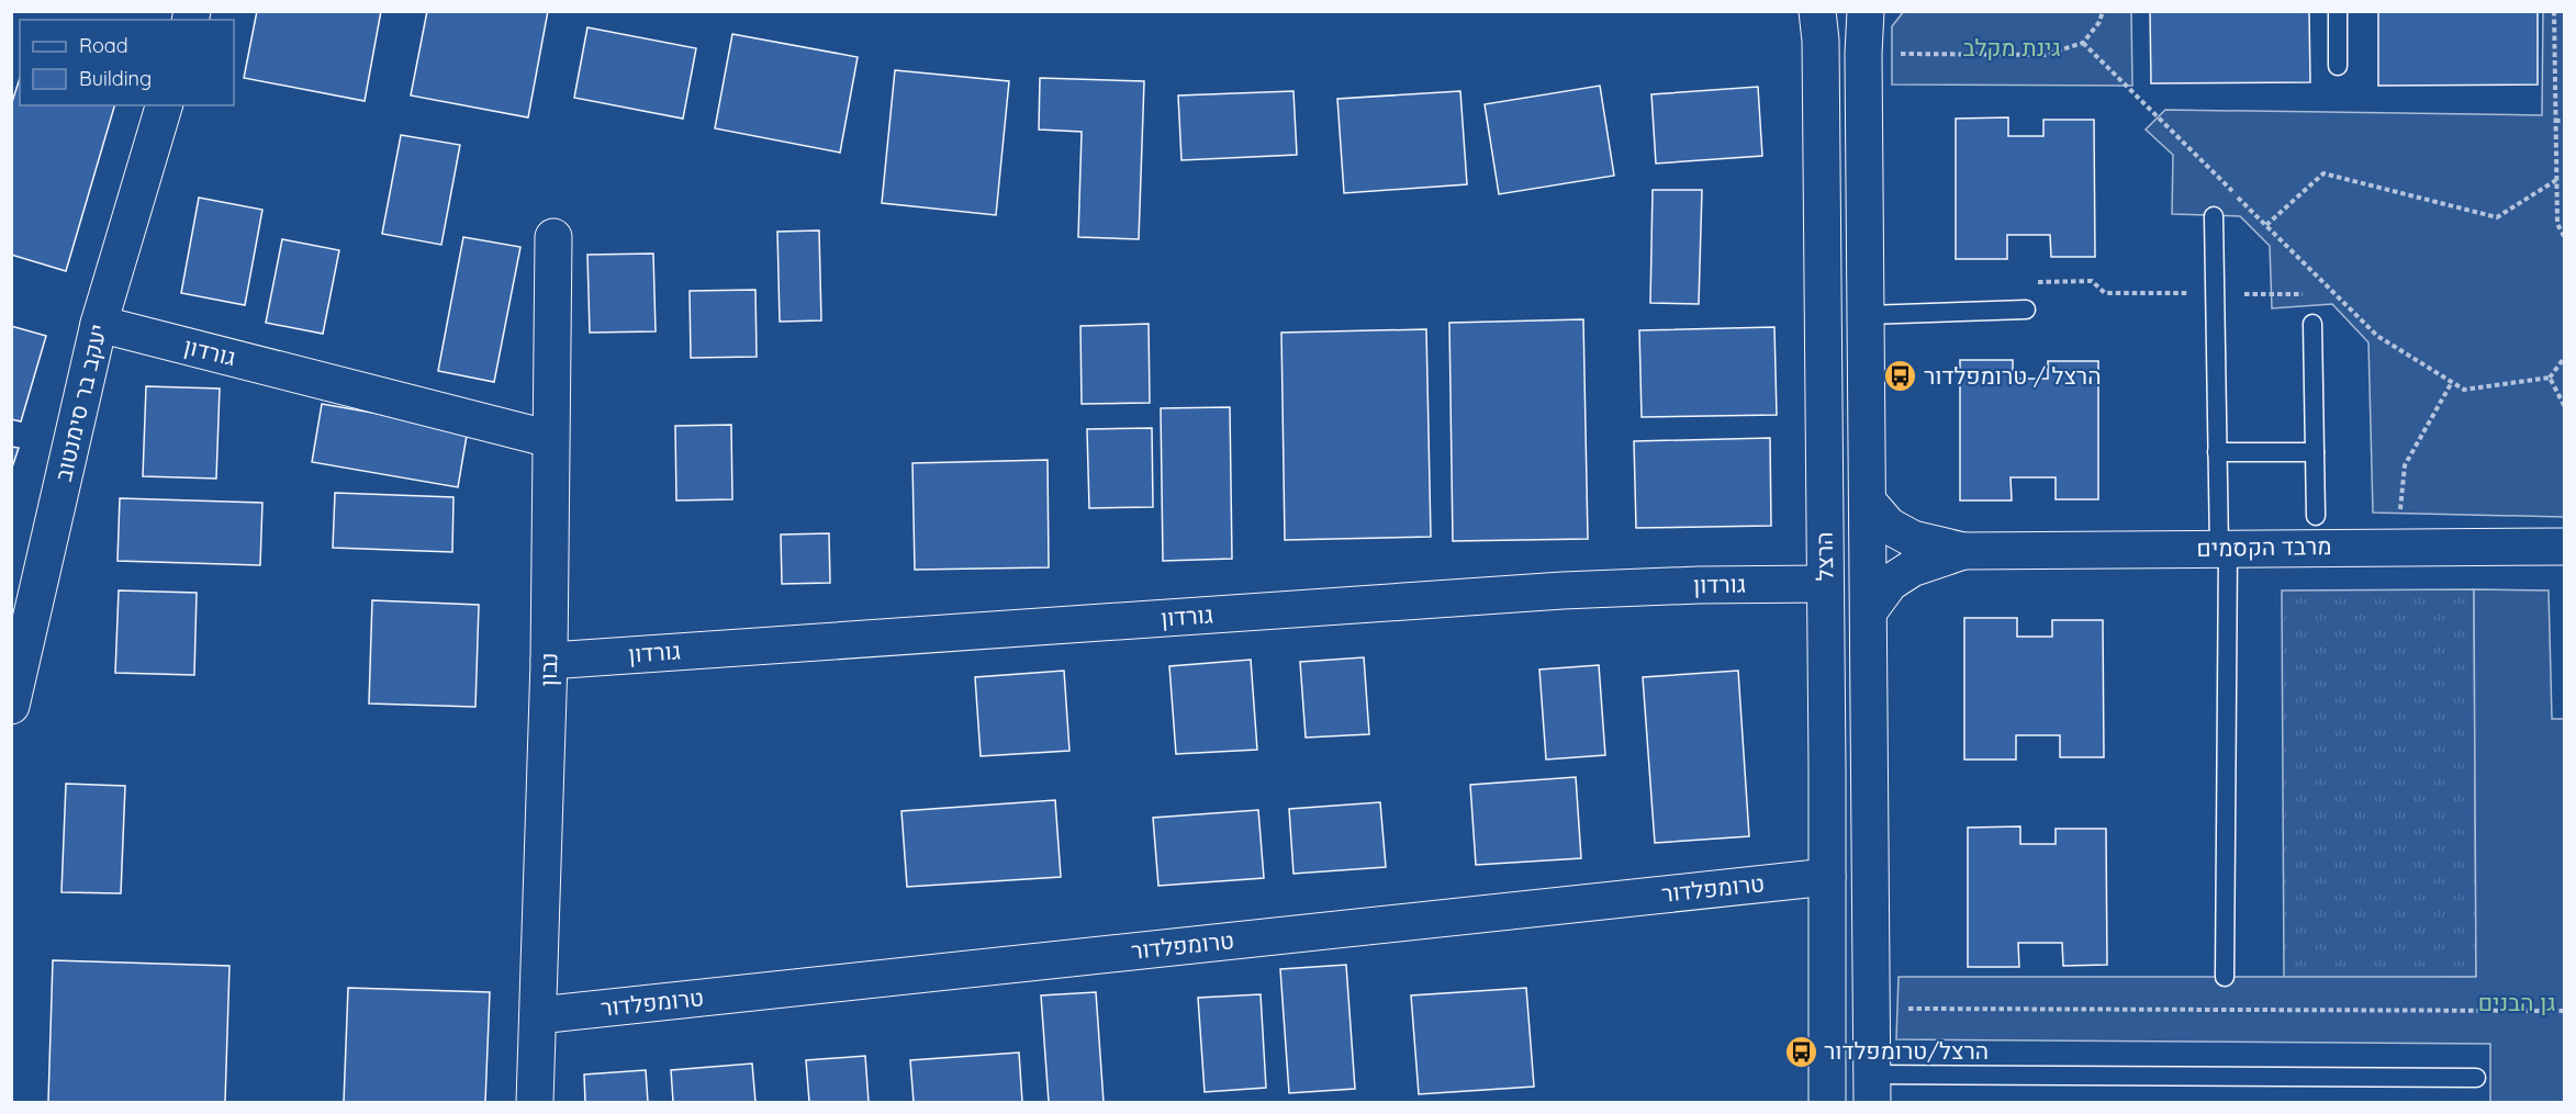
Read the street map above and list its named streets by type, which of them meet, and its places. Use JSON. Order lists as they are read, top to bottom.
{
  "streets": {
    "street": [
      "גורדון",
      "יעקב בר סימנטוב",
      "מרבד הקסמים",
      "הרצל",
      "נבון",
      "טרומפלדור"
    ]
  },
  "crossings": [
    ["גורדון", "יעקב בר סימנטוב"],
    ["גורדון", "הרצל"],
    ["גורדון", "נבון"],
    ["מרבד הקסמים", "הרצל"],
    ["הרצל", "טרומפלדור"],
    ["נבון", "טרומפלדור"]
  ],
  "parks": ["גינת מקלב", "גן הבנים"],
  "places": {
    "bus stop": ["הרצל / טרומפלדור", "הרצל/טרומפלדור"]
  },
  "legend": ["Road", "Building"]
}
